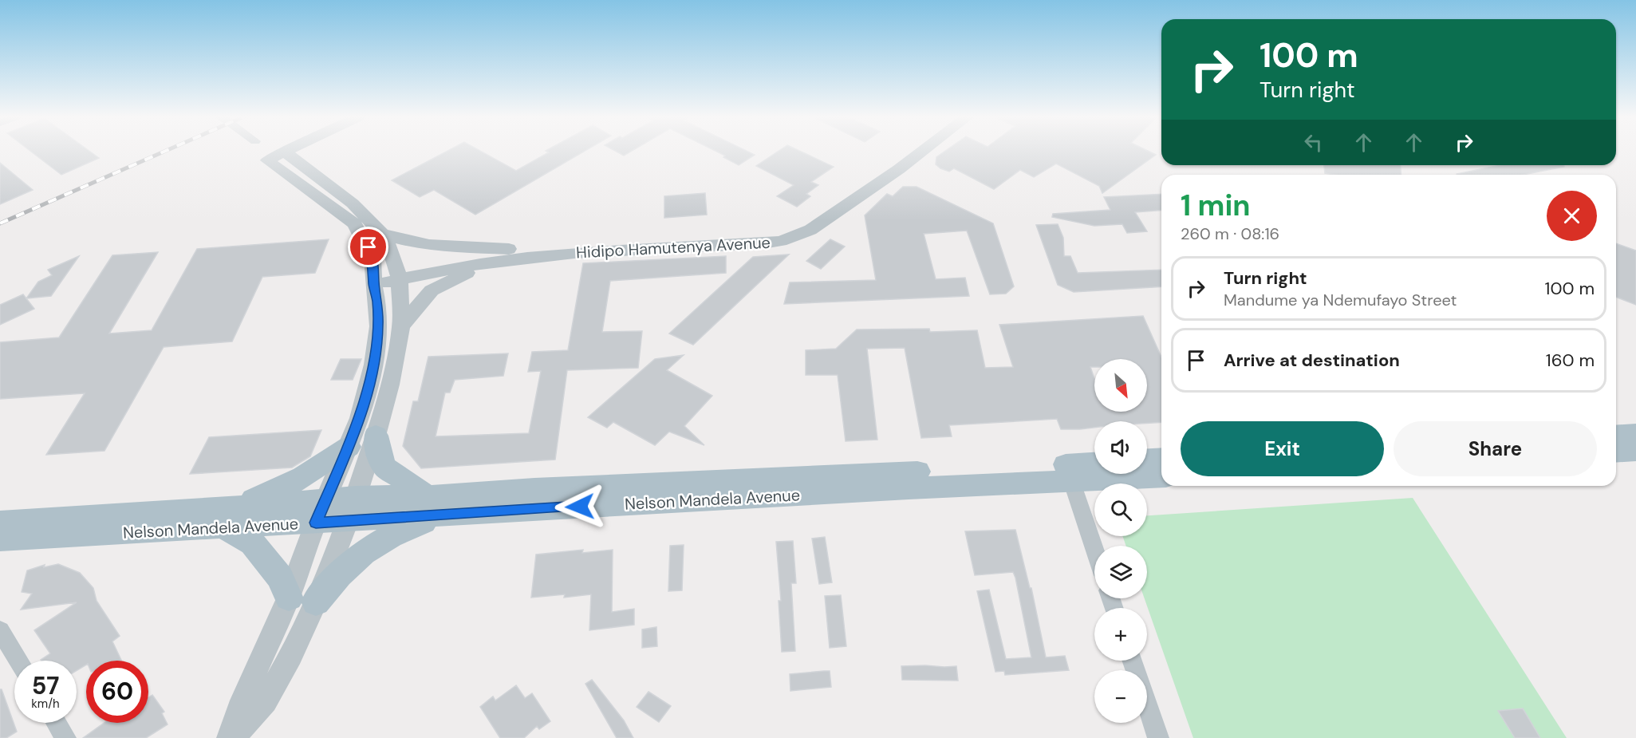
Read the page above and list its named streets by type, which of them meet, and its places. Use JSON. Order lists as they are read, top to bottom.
{
  "streets": {
    "main road": ["Nelson Mandela Avenue"],
    "street": ["Hidipo Hamutenya Avenue"]
  },
  "north": "bottom right",
  "page": {
    "turn": ["100 m", "Turn right"],
    "heading": ["1 min", "260 m · 08:16"],
    "list": [
      {
        "name": "Turn right",
        "note": "Mandume ya Ndemufayo Street",
        "value": "100 m"
      },
      {
        "name": "Arrive at destination",
        "value": "160 m"
      }
    ],
    "map_buttons": ["+", "−"],
    "buttons": ["Exit", "Share"],
    "speed": "57 km/h",
    "limit": "60"
  }
}
